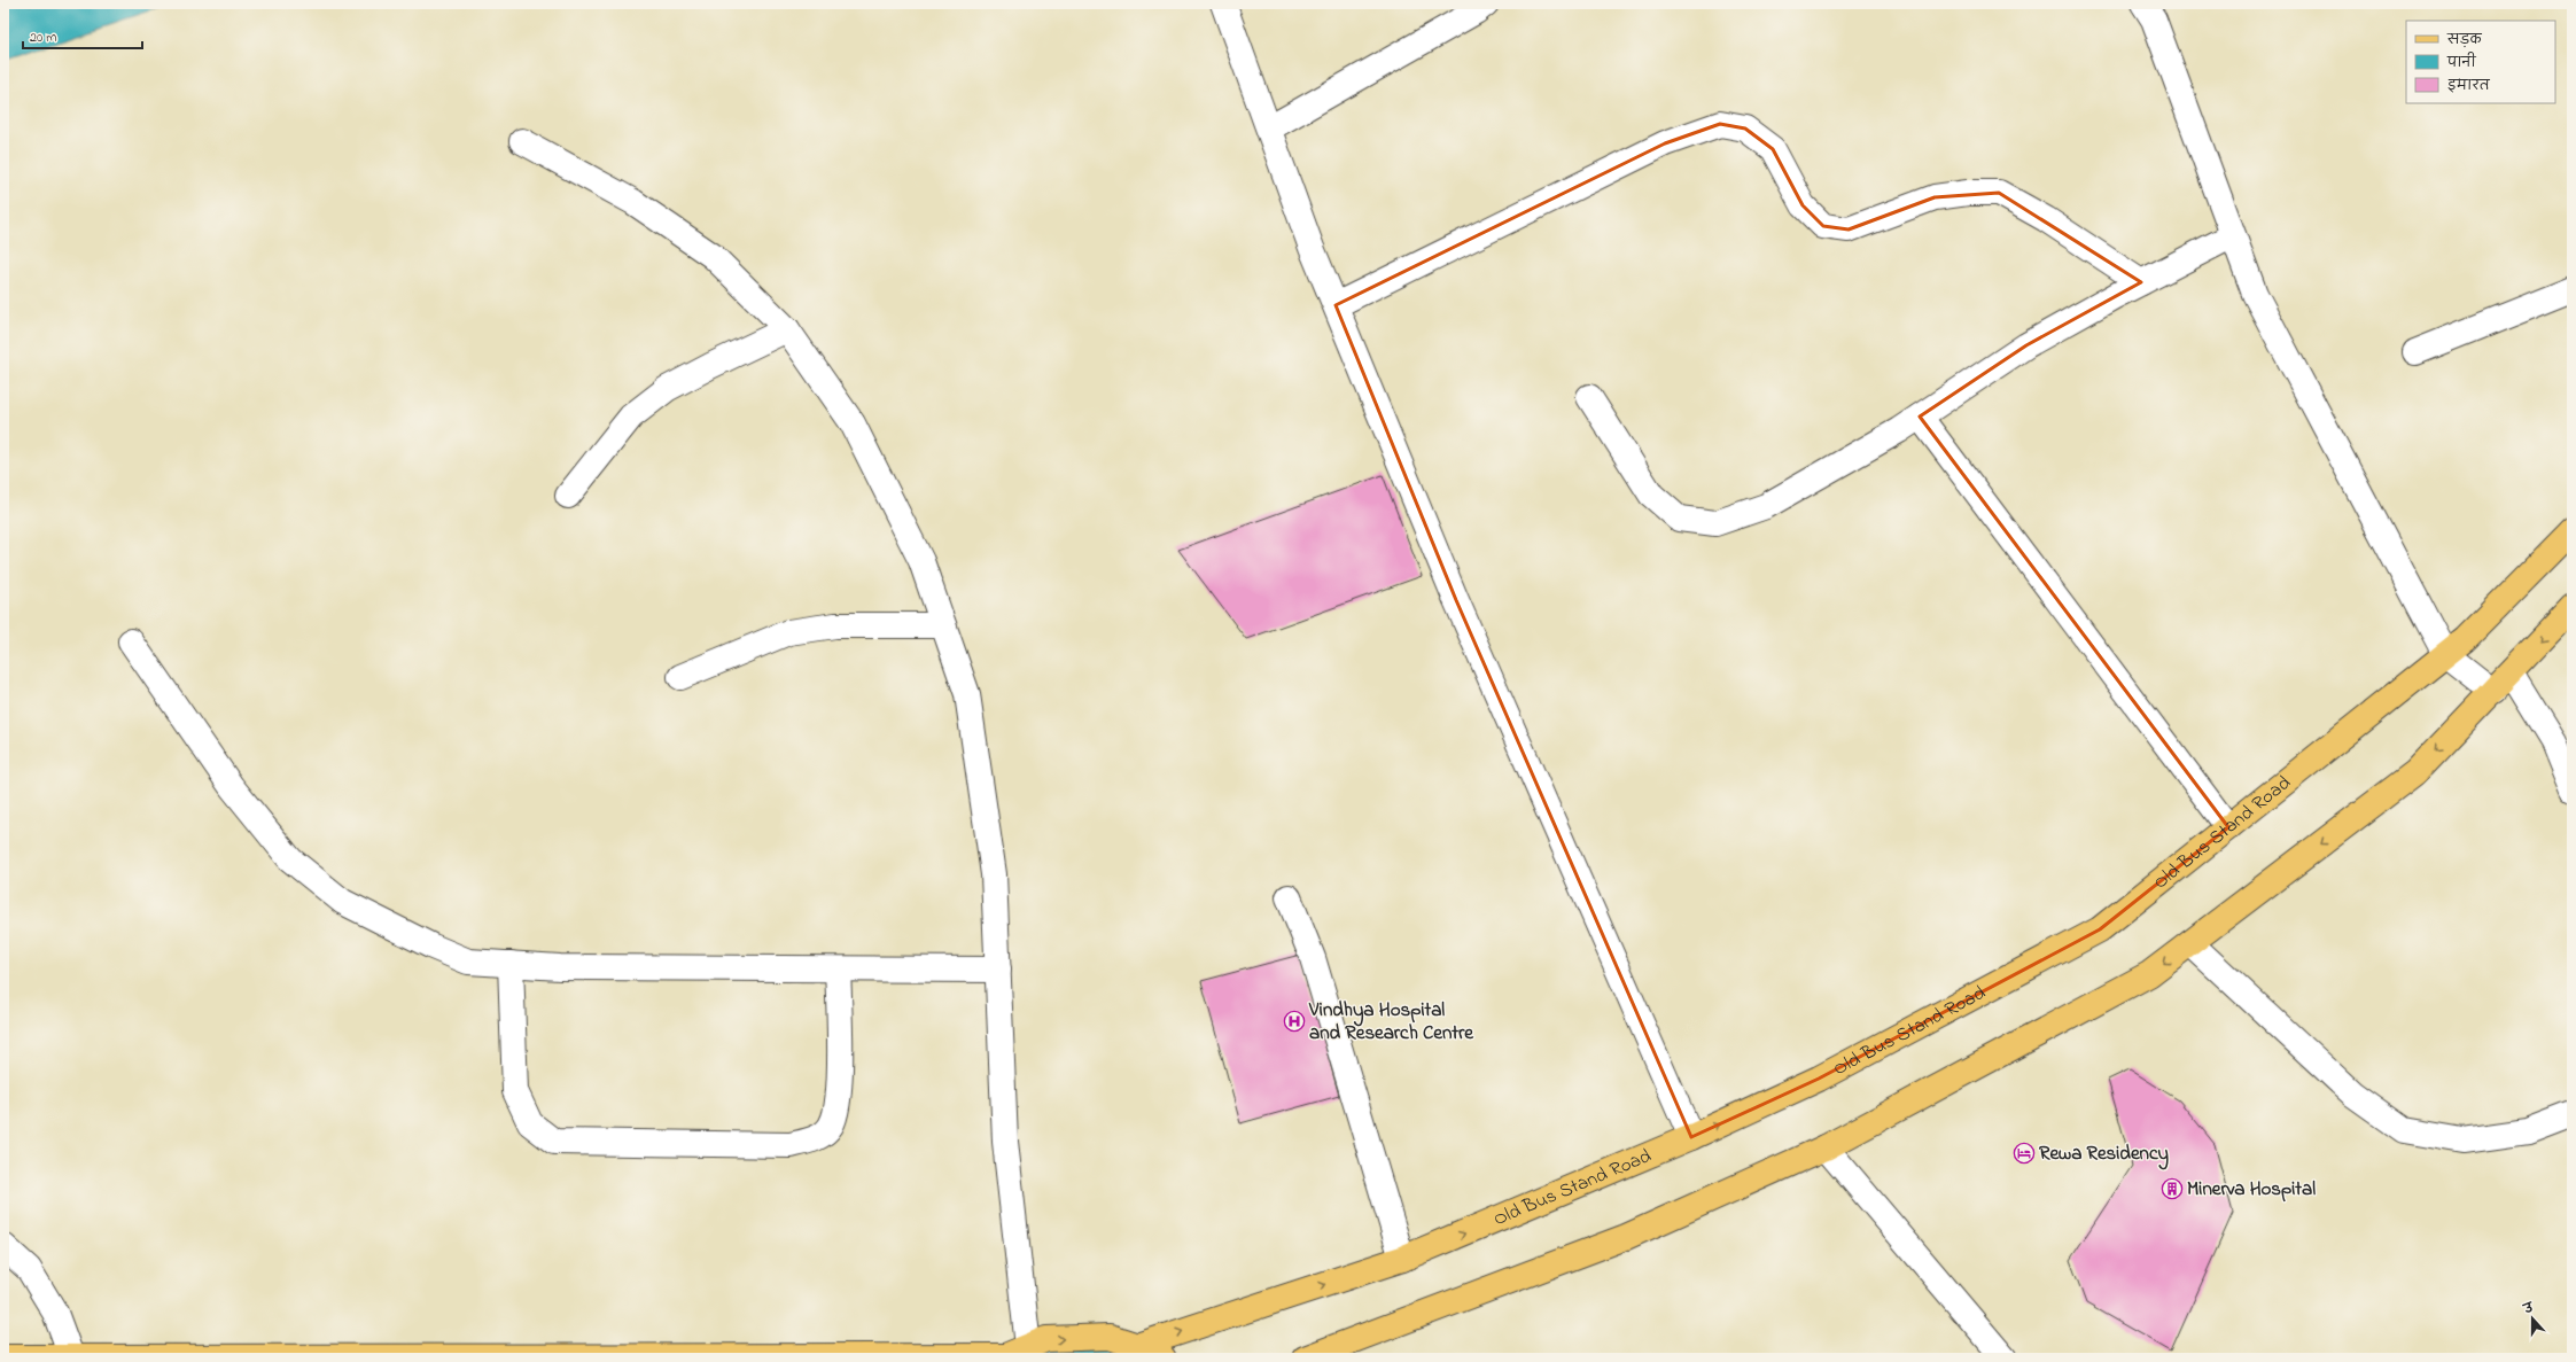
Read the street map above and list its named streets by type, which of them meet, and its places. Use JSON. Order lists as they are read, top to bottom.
{
  "streets": {
    "main road": ["Old Bus Stand Road"]
  },
  "places": {
    "hospital": ["Vindhya Hospital and Research Centre"],
    "hotel": ["Rewa Residency"],
    "building": ["Minerva Hospital"]
  },
  "legend": ["सड़क", "पानी", "इमारत"],
  "scale_bar": "20 m",
  "north": "top"
}
